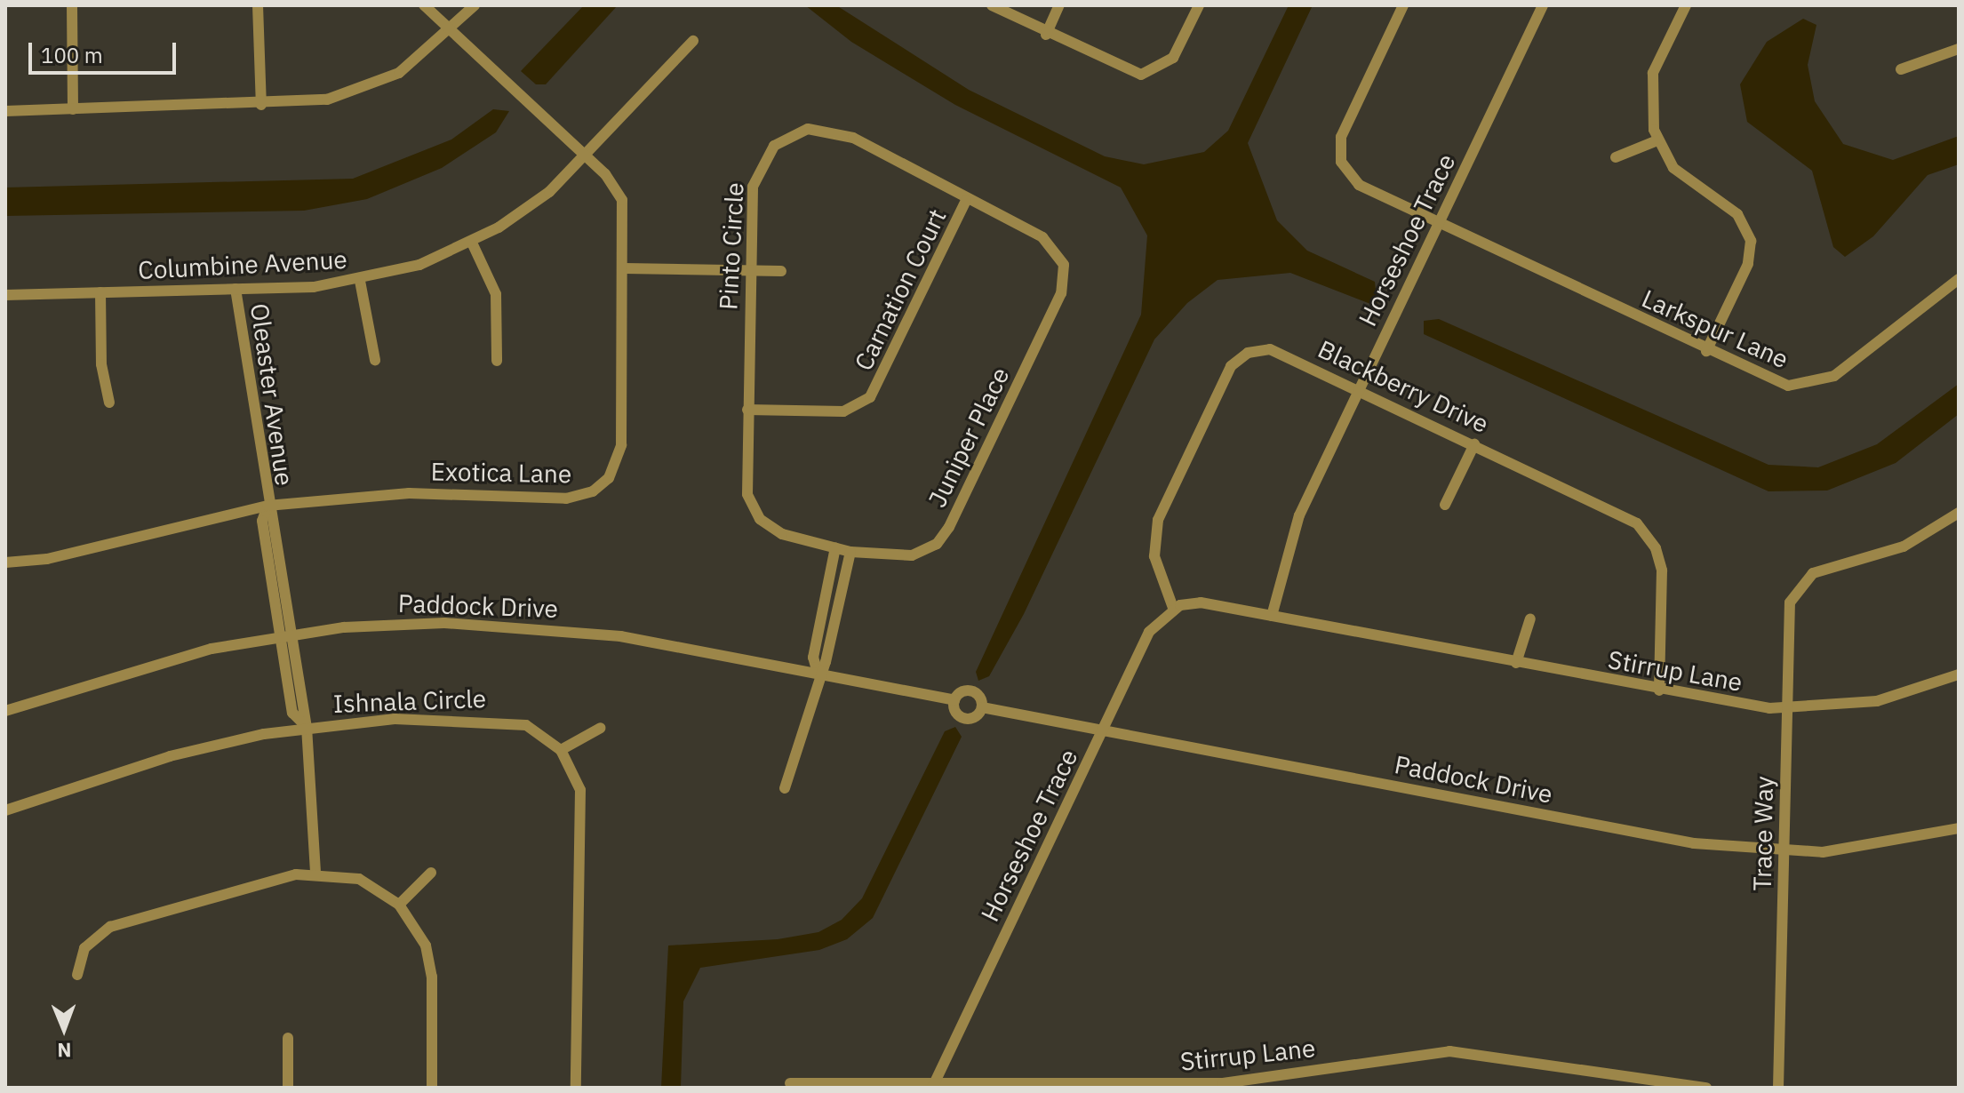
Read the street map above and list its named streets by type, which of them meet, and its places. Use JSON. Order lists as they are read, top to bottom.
{
  "streets": {
    "street": [
      "Horseshoe Trace",
      "Pinto Circle",
      "Columbine Avenue",
      "Carnation Court",
      "Larkspur Lane",
      "Blackberry Drive",
      "Oleaster Avenue",
      "Juniper Place",
      "Exotica Lane",
      "Paddock Drive",
      "Stirrup Lane",
      "Ishnala Circle",
      "Trace Way"
    ]
  },
  "crossings": [
    ["Horseshoe Trace", "Larkspur Lane"],
    ["Horseshoe Trace", "Blackberry Drive"],
    ["Horseshoe Trace", "Paddock Drive"],
    ["Horseshoe Trace", "Stirrup Lane"],
    ["Pinto Circle", "Carnation Court"],
    ["Pinto Circle", "Juniper Place"],
    ["Columbine Avenue", "Oleaster Avenue"],
    ["Columbine Avenue", "Exotica Lane"],
    ["Blackberry Drive", "Stirrup Lane"],
    ["Oleaster Avenue", "Exotica Lane"],
    ["Oleaster Avenue", "Paddock Drive"],
    ["Oleaster Avenue", "Ishnala Circle"],
    ["Paddock Drive", "Trace Way"],
    ["Stirrup Lane", "Trace Way"]
  ],
  "scale_bar": "100 m",
  "north": "bottom"
}
